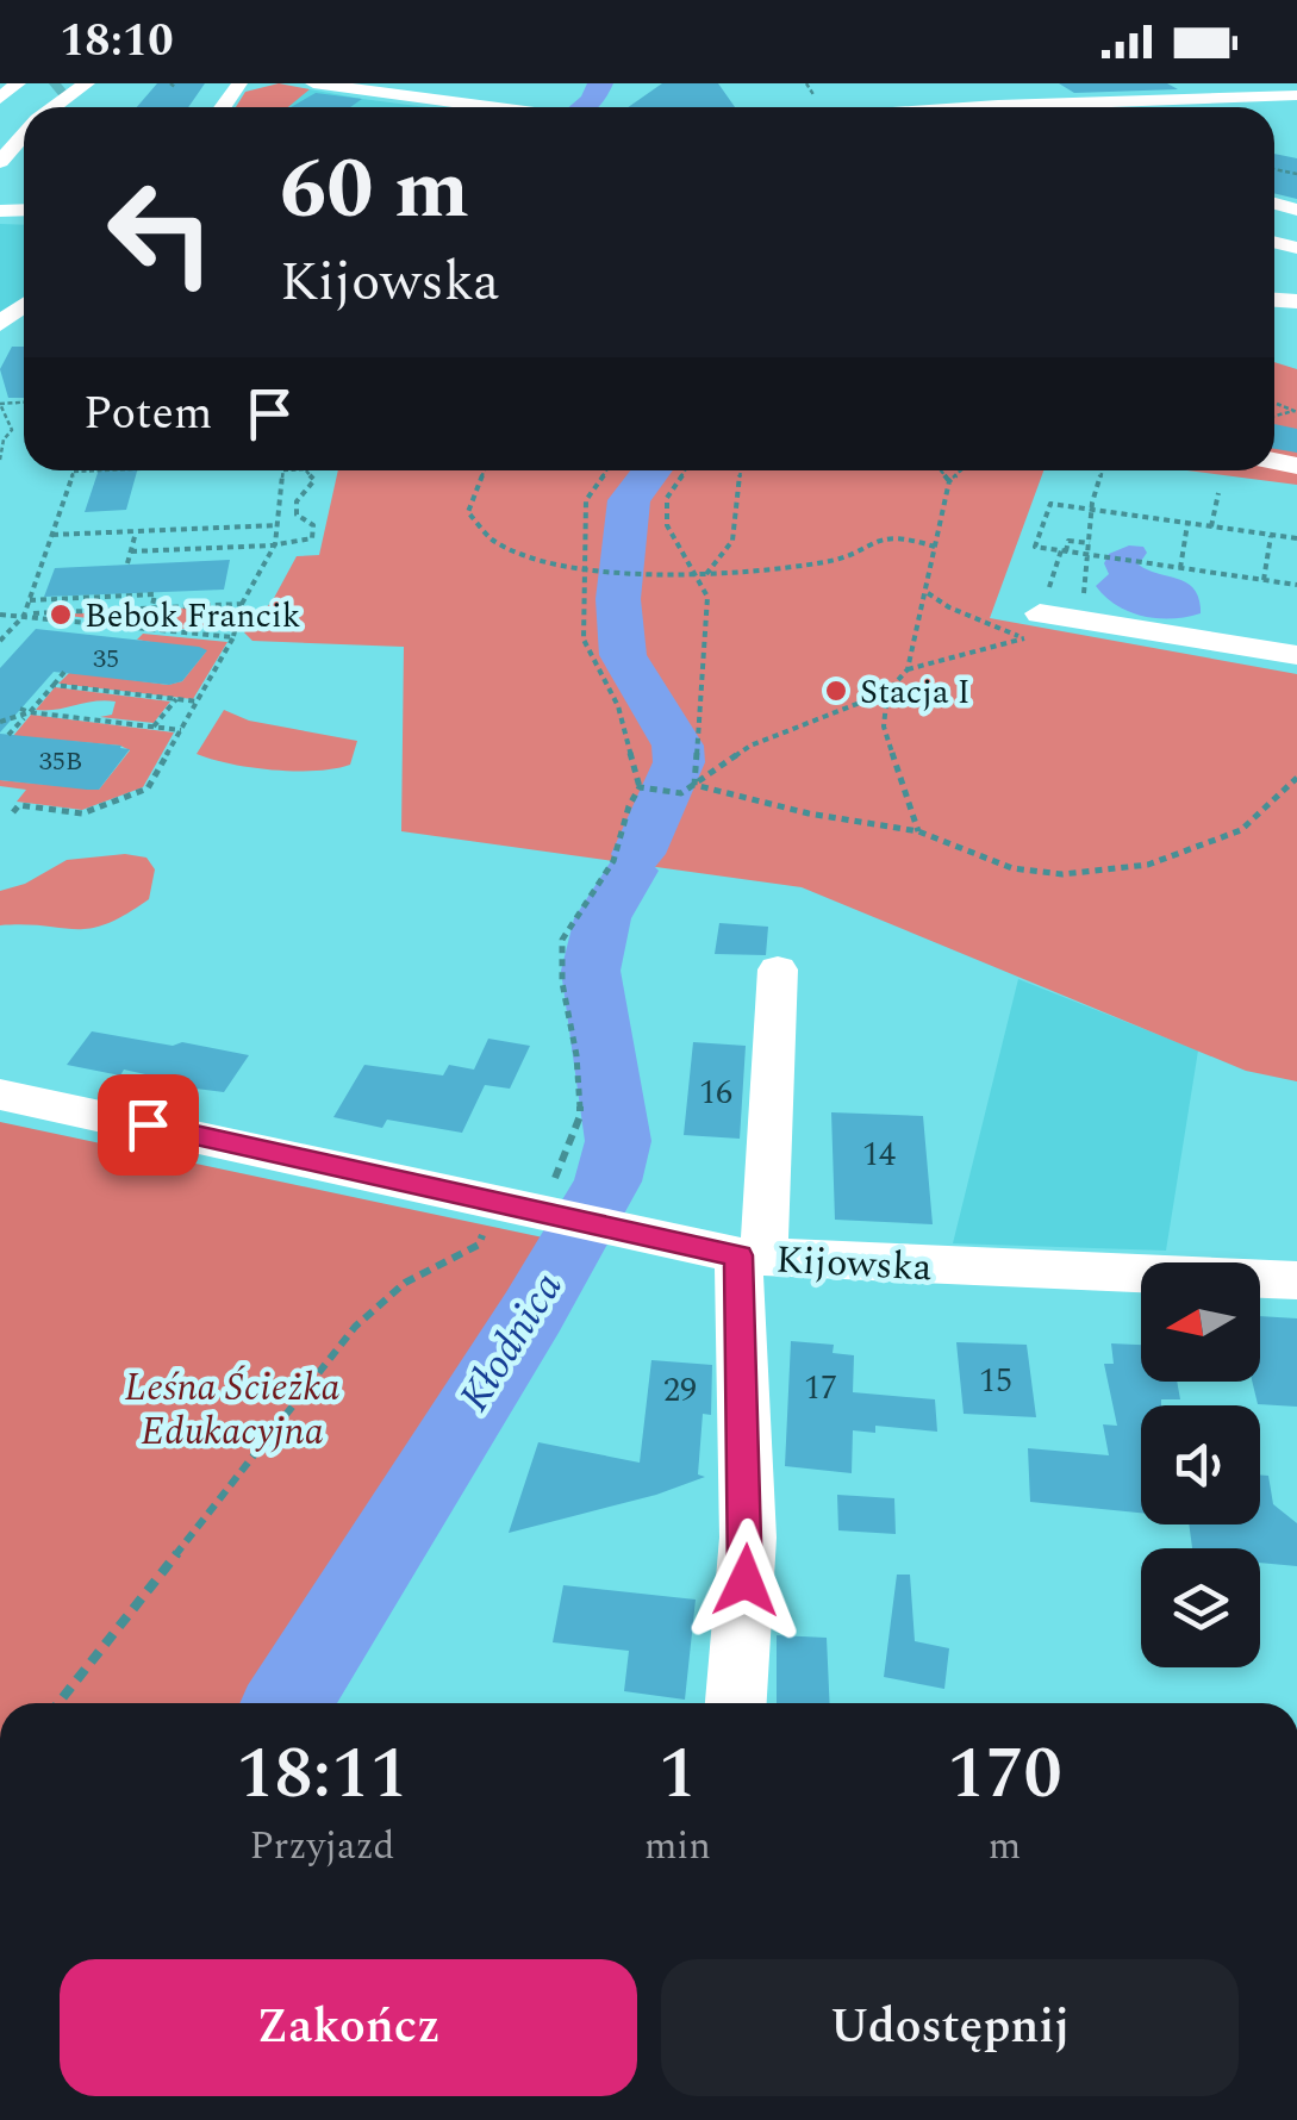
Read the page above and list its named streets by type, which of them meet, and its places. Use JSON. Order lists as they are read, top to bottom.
{
  "streets": {
    "street": ["Kijowska"]
  },
  "water": ["Kłodnica"],
  "parks": ["Leśna Ścieżka Edukacyjna"],
  "places": ["Bebok Francik", "Stacja I"],
  "house_numbers": [
    "35",
    "35B",
    "16",
    "14",
    "15",
    "17",
    "29"
  ],
  "north": "left",
  "page": {
    "status": "18:10",
    "turn": ["60 m", "Kijowska"],
    "then": "Potem",
    "eta": [
      "18:11",
      "Przyjazd",
      "1",
      "min",
      "170",
      "m"
    ],
    "buttons": ["Zakończ", "Udostępnij"]
  }
}
